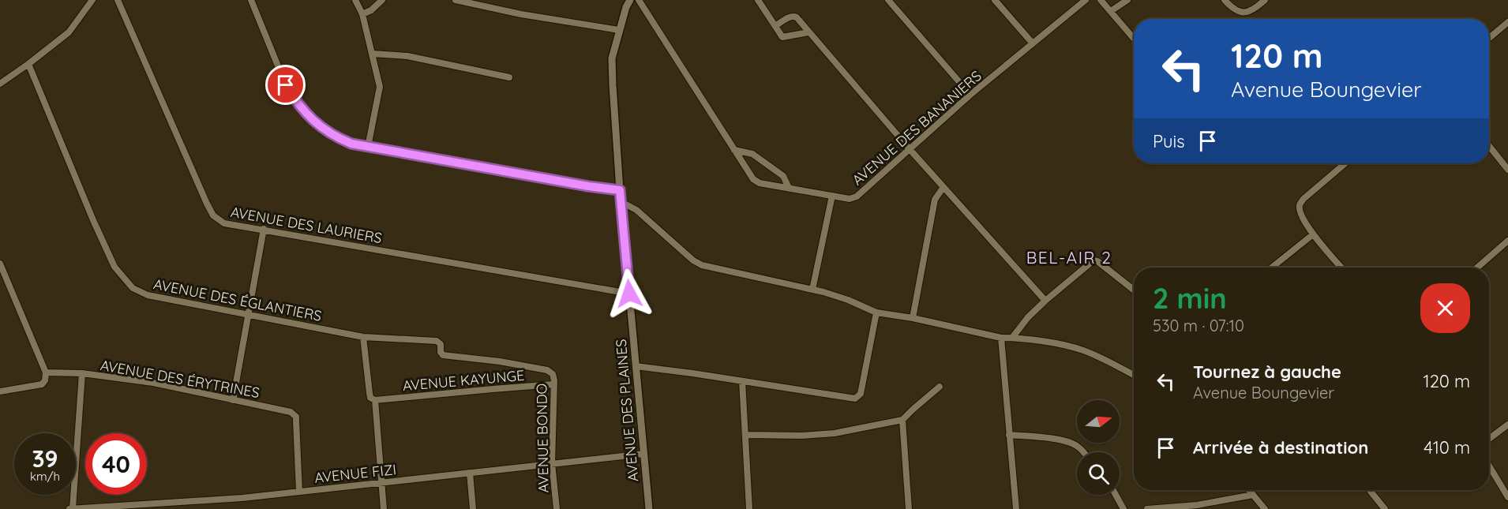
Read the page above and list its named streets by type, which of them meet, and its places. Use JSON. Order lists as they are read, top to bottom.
{
  "streets": {
    "street": [
      "AVENUE DES BANANIERS",
      "AVENUE DES LAURIERS",
      "AVENUE DES ÉGLANTIERS",
      "AVENUE DES ÉRYTRINES",
      "AVENUE KAYUNGE",
      "AVENUE DES PLAINES",
      "AVENUE BONDO",
      "AVENUE FIZI"
    ]
  },
  "crossings": [
    ["AVENUE DES LAURIERS", "AVENUE DES PLAINES"],
    ["AVENUE DES ÉGLANTIERS", "AVENUE BONDO"],
    ["AVENUE DES ÉRYTRINES", "AVENUE FIZI"],
    ["AVENUE KAYUNGE", "AVENUE BONDO"],
    ["AVENUE DES PLAINES", "AVENUE FIZI"],
    ["AVENUE BONDO", "AVENUE FIZI"]
  ],
  "districts": ["BEL-AIR 2"],
  "north": "right",
  "page": {
    "turn": ["120 m", "Avenue Boungevier"],
    "then": "Puis",
    "heading": ["2 min", "530 m · 07:10"],
    "list": [
      {
        "name": "Tournez à gauche",
        "note": "Avenue Boungevier",
        "value": "120 m"
      },
      {
        "name": "Arrivée à destination",
        "value": "410 m"
      }
    ],
    "speed": "39 km/h",
    "limit": "40"
  }
}
